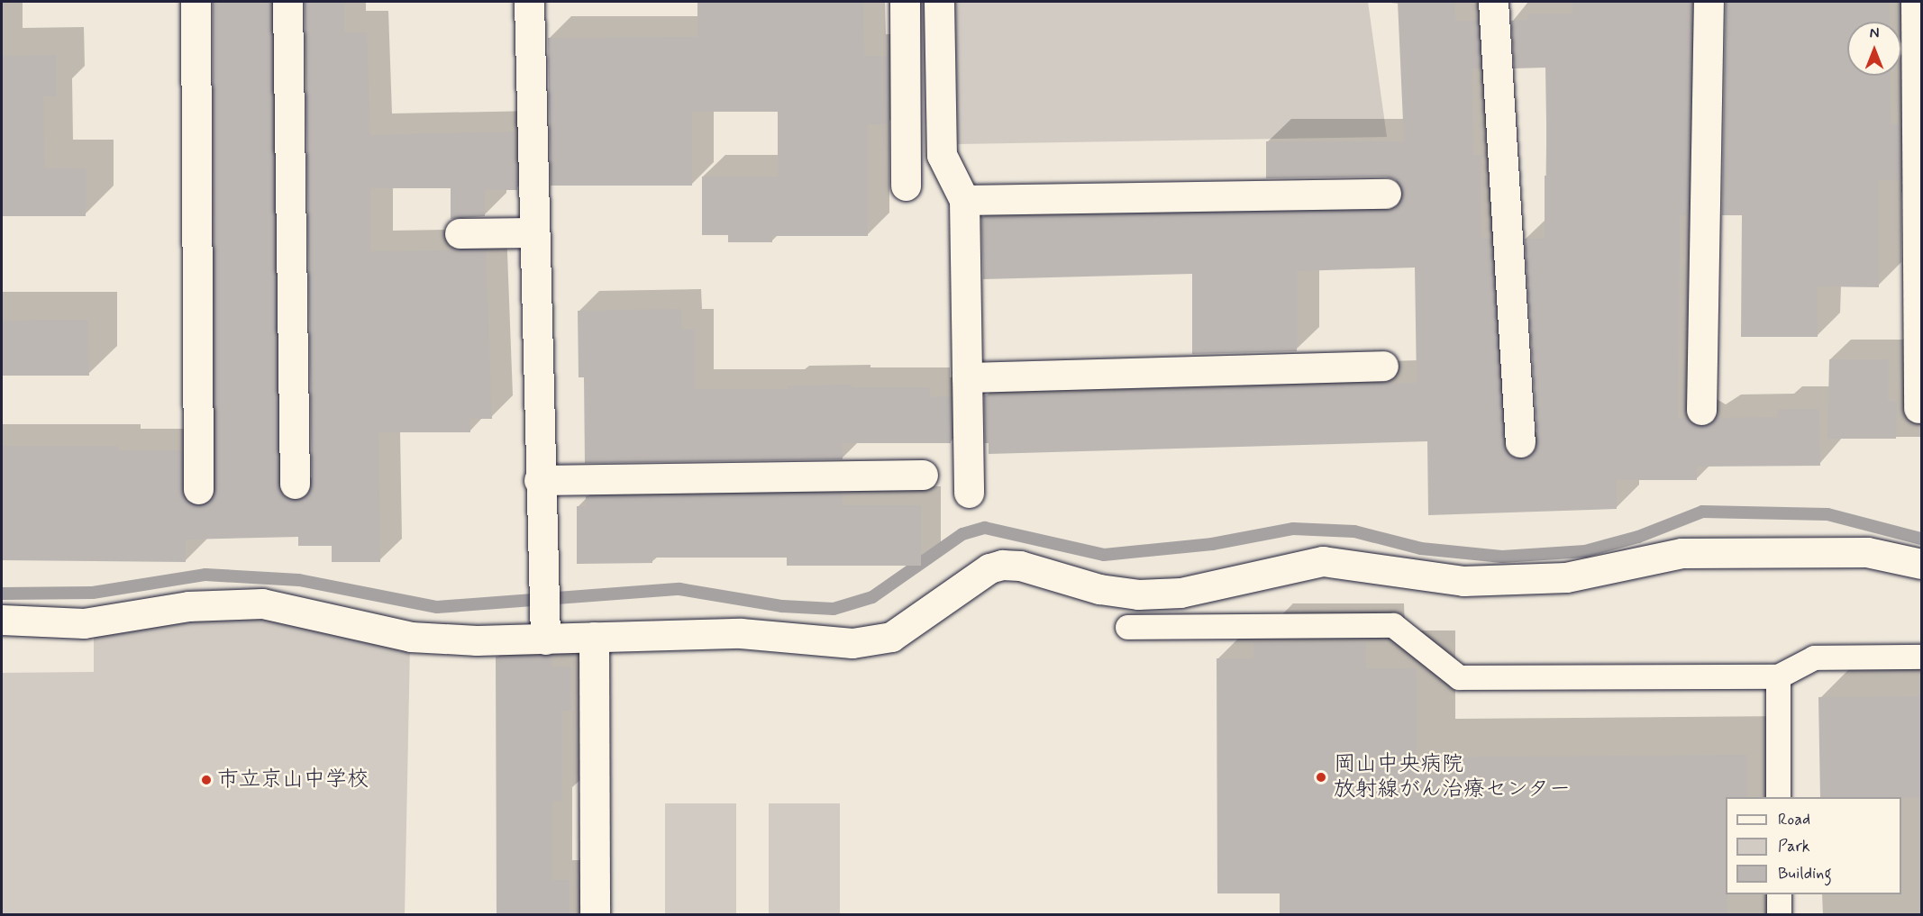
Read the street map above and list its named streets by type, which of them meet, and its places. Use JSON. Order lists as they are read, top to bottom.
{
  "places": ["岡山中央病院 放射線がん治療センター", "市立京山中学校"],
  "legend": ["Road", "Park", "Building"],
  "north": "top"
}
